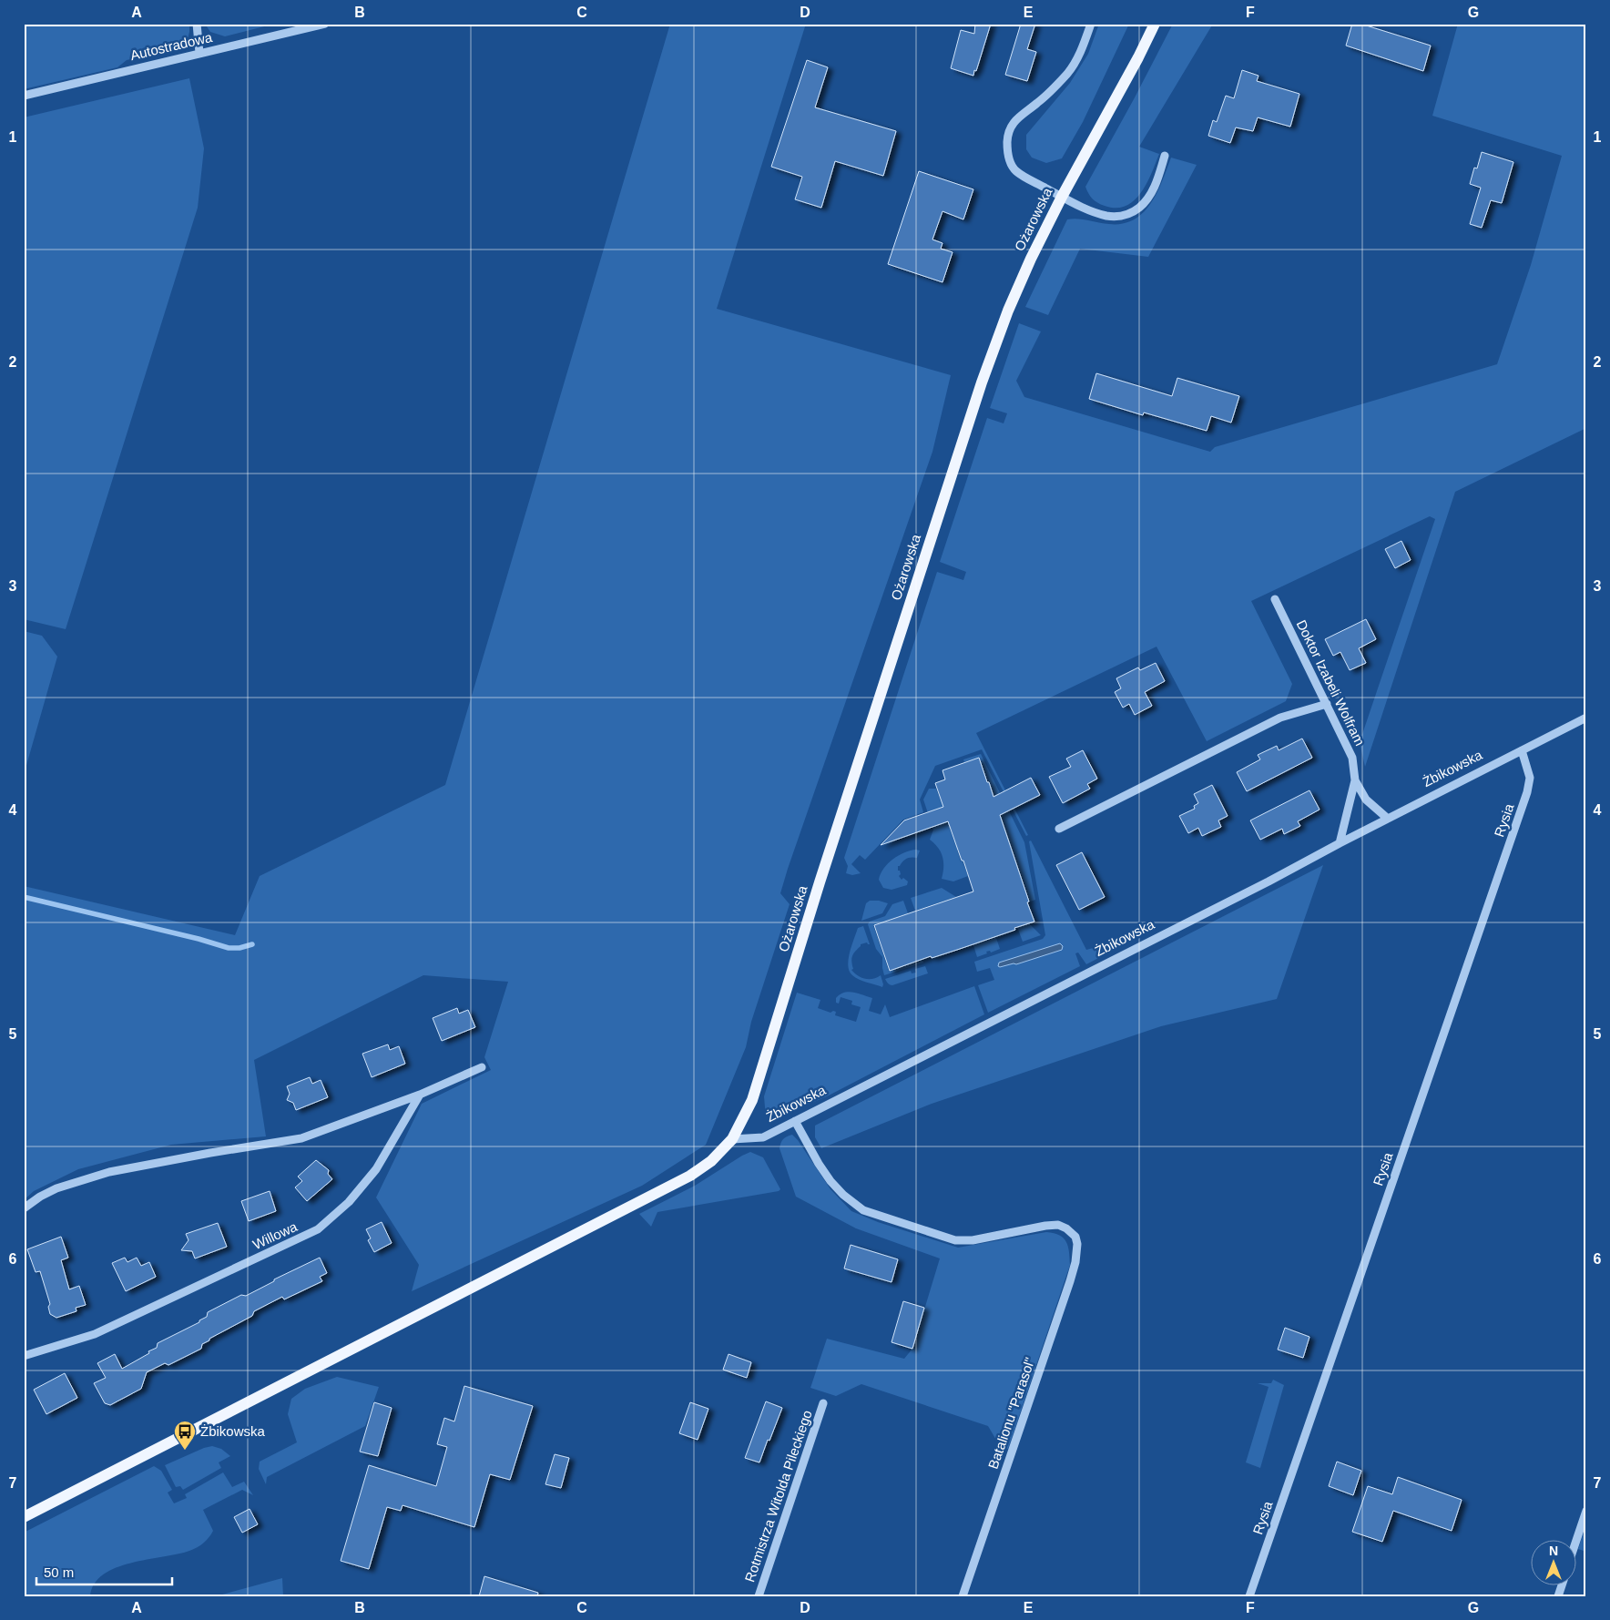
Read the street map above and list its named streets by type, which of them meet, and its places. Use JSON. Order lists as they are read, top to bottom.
{
  "streets": {
    "main road": ["Ożarowska"],
    "street": [
      "Autostradowa",
      "Doktor Izabeli Wolfram",
      "Żbikowska",
      "Rysia",
      "Willowa",
      "Batalionu \"Parasol\"",
      "Rotmistrza Witolda Pileckiego"
    ]
  },
  "crossings": [
    ["Ożarowska", "Żbikowska"],
    ["Doktor Izabeli Wolfram", "Żbikowska"],
    ["Żbikowska", "Rysia"],
    ["Żbikowska", "Batalionu \"Parasol\""]
  ],
  "places": {
    "bus stop": ["Żbikowska"]
  },
  "scale_bar": "50 m",
  "north": "top",
  "grid": {
    "columns": [
      "A",
      "B",
      "C",
      "D",
      "E",
      "F",
      "G"
    ],
    "rows": [
      "1",
      "2",
      "3",
      "4",
      "5",
      "6",
      "7"
    ]
  }
}
